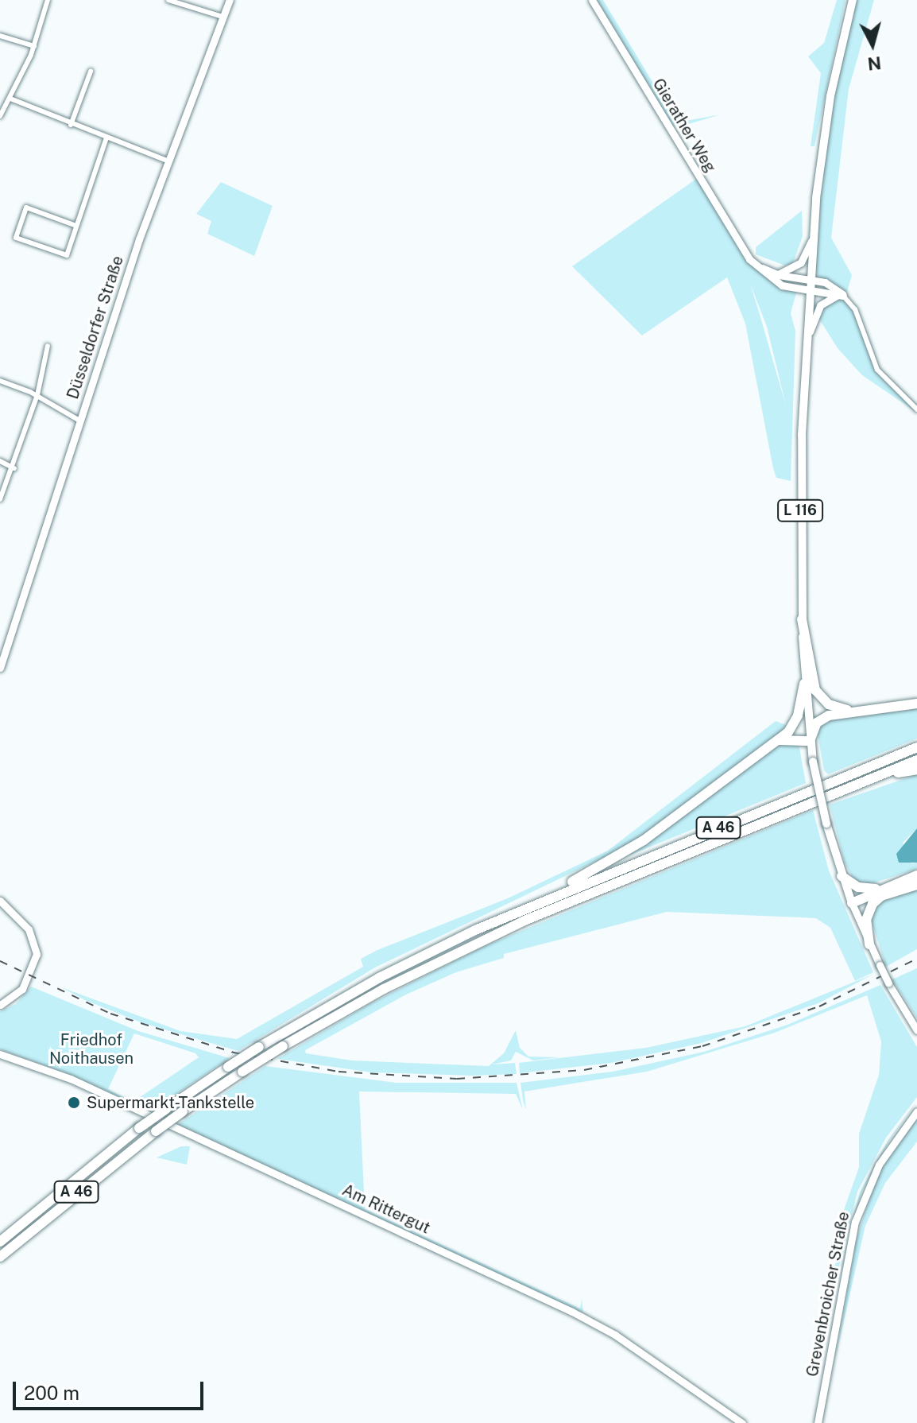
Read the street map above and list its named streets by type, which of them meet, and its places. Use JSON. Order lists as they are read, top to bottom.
{
  "streets": {
    "highway": ["A 46"],
    "main road": ["L 116"],
    "street": [
      "Gierather Weg",
      "Düsseldorfer Straße",
      "Am Rittergut",
      "Grevenbroicher Straße"
    ]
  },
  "crossings": [
    ["Gierather Weg", "L 116"]
  ],
  "parks": ["Friedhof Noithausen"],
  "places": ["Supermarkt-Tankstelle"],
  "scale_bar": "200 m",
  "north": "bottom"
}
